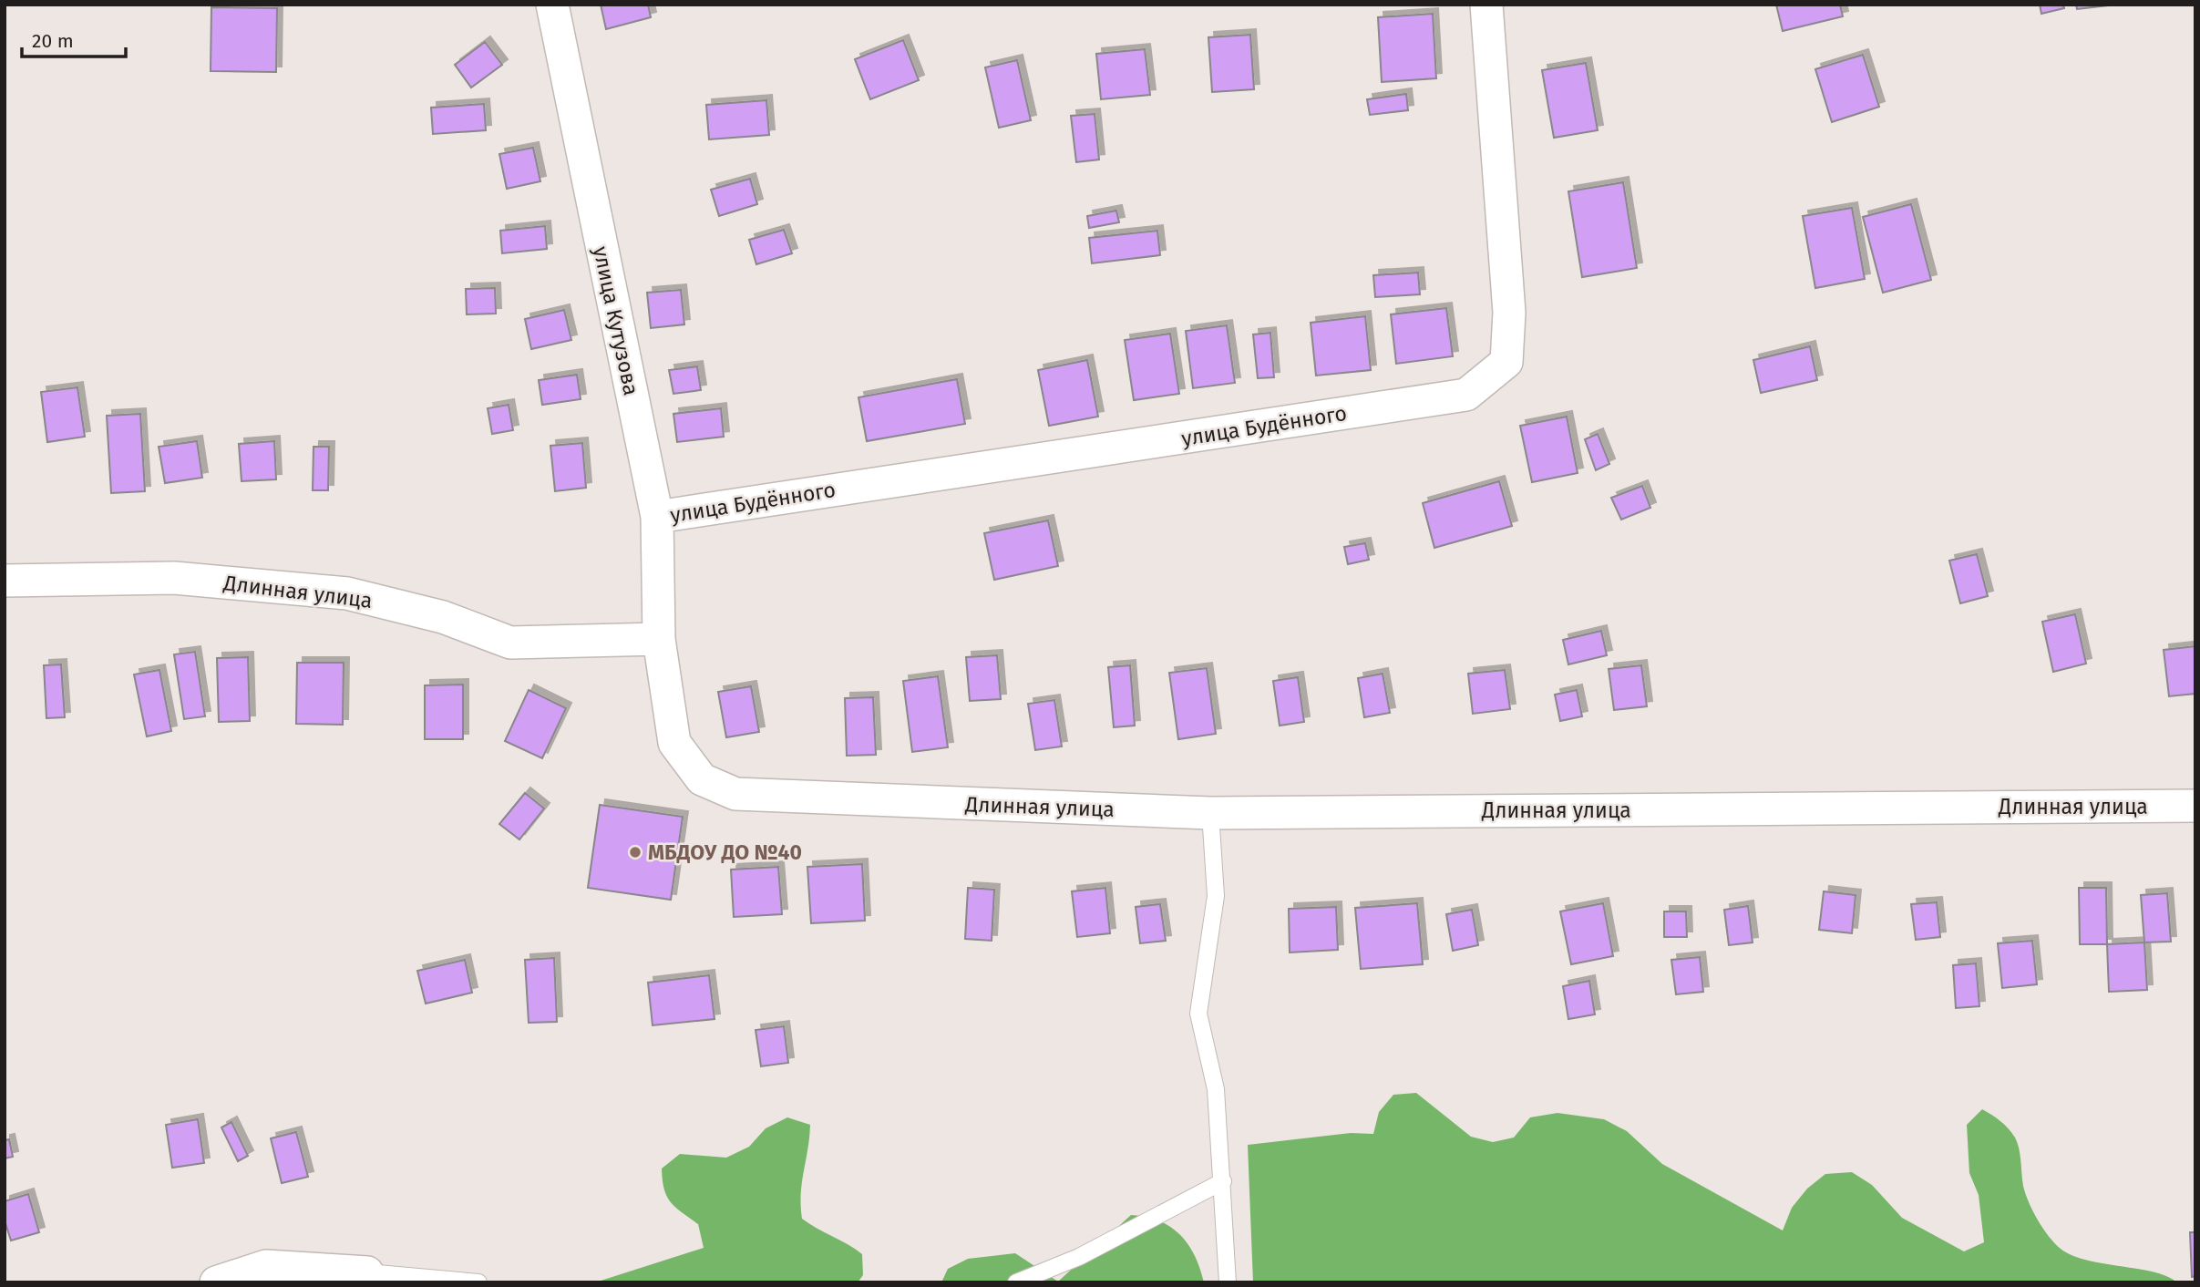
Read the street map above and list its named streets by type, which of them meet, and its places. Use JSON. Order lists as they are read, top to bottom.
{
  "streets": {
    "street": ["улица Кутузова", "улица Будённого", "Длинная улица"]
  },
  "crossings": [
    ["улица Кутузова", "улица Будённого"],
    ["улица Кутузова", "Длинная улица"]
  ],
  "places": ["МБДОУ ДО №40"],
  "scale_bar": "20 m"
}
